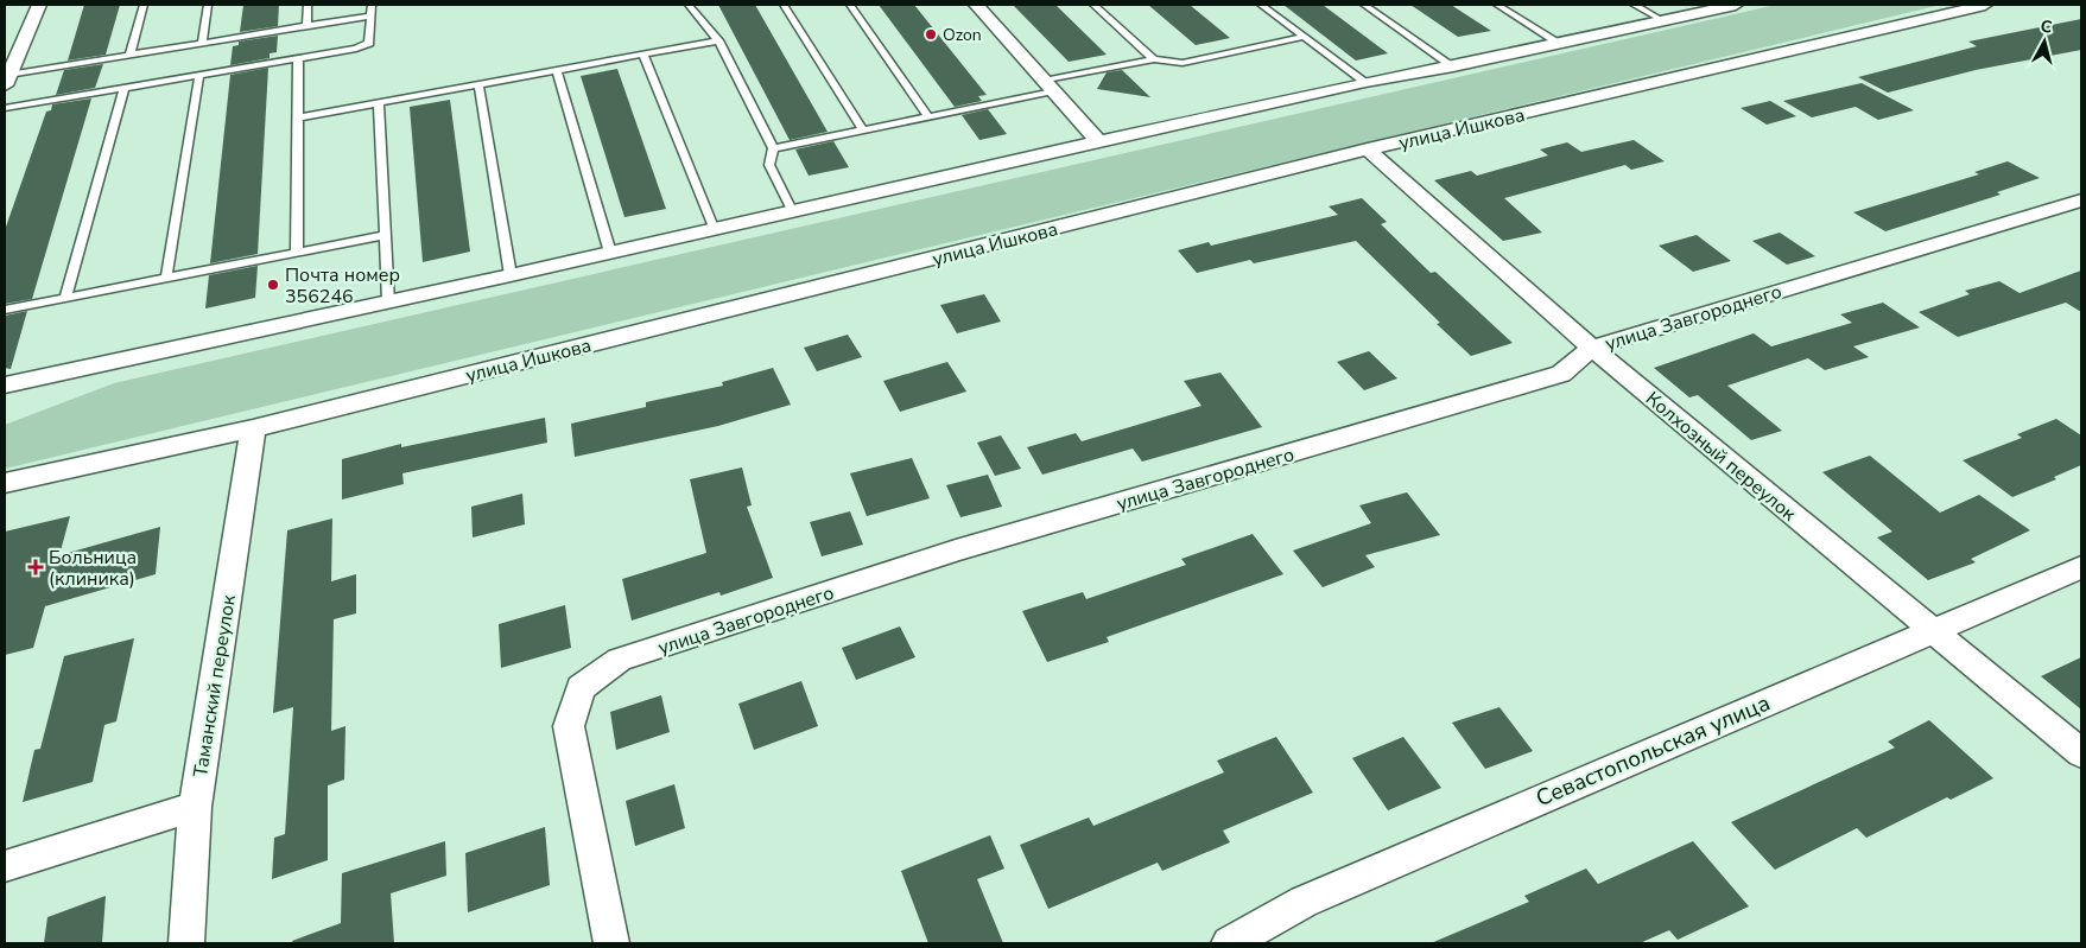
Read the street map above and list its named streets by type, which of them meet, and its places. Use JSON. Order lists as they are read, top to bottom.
{
  "streets": {
    "street": [
      "улица Ишкова",
      "улица Завгороднего",
      "Колхозный переулок",
      "Таманский переулок",
      "Севастопольская улица"
    ]
  },
  "crossings": [
    ["улица Ишкова", "Колхозный переулок"],
    ["улица Ишкова", "Таманский переулок"],
    ["улица Завгороднего", "Колхозный переулок"],
    ["Колхозный переулок", "Севастопольская улица"]
  ],
  "places": {
    "other": ["Ozon", "Почта номер 356246"],
    "health": ["Больница (клиника)"]
  },
  "north": "top"
}
